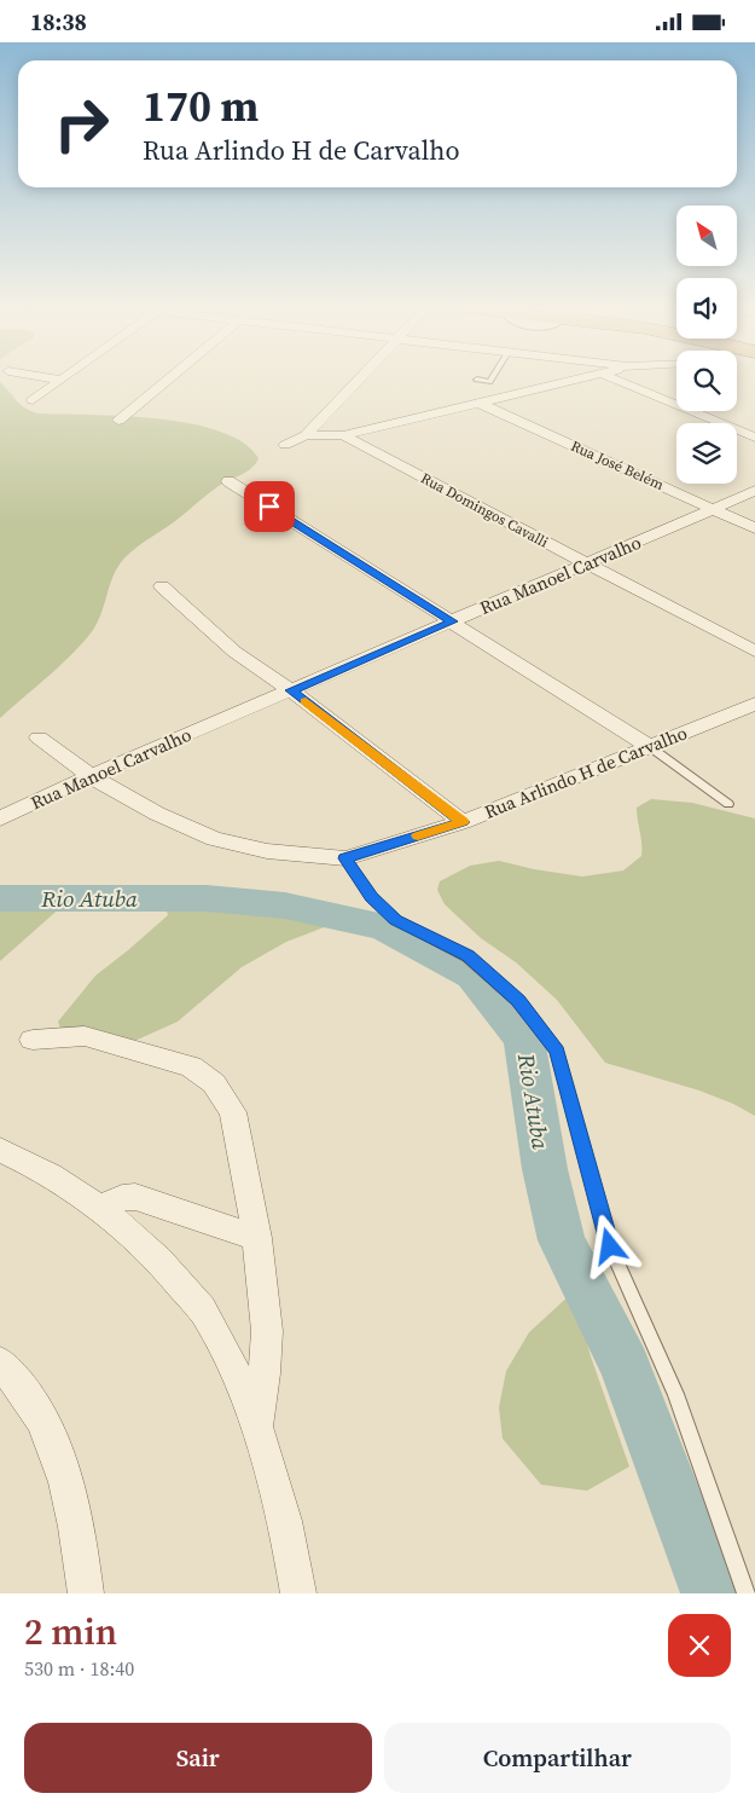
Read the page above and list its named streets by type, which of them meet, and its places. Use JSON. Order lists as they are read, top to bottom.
{
  "streets": {
    "street": [
      "Rua José Belém",
      "Rua Domingos Cavalli",
      "Rua Manoel Carvalho",
      "Rua Arlindo H de Carvalho"
    ]
  },
  "crossings": [
    ["Rua José Belém", "Rua Manoel Carvalho"],
    ["Rua Domingos Cavalli", "Rua Manoel Carvalho"]
  ],
  "water": ["Rio Atuba"],
  "north": "top left",
  "page": {
    "status": "18:38",
    "turn": ["170 m", "Rua Arlindo H de Carvalho"],
    "heading": ["2 min", "530 m · 18:40"],
    "buttons": ["Sair", "Compartilhar"]
  }
}
